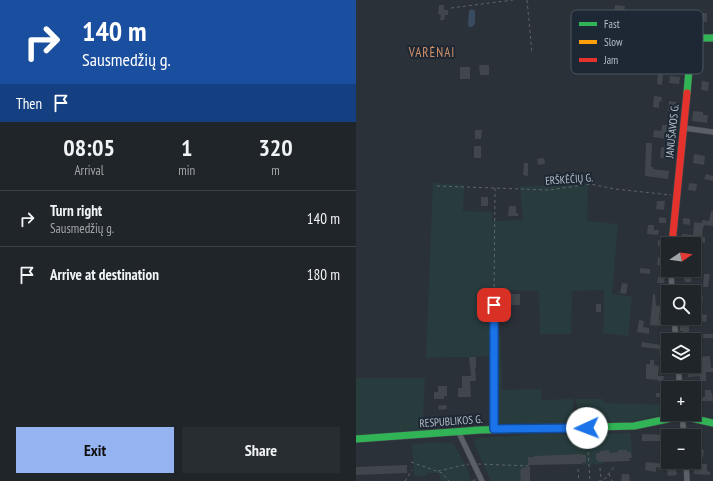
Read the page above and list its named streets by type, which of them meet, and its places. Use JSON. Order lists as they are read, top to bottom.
{
  "streets": {
    "street": ["JANUŠAVOS G.", "RESPUBLIKOS G."],
    "path": ["ERŠKĖČIŲ G."]
  },
  "crossings": [
    ["JANUŠAVOS G.", "ERŠKĖČIŲ G."]
  ],
  "districts": ["VARĖNAI"],
  "legend": ["Fast", "Slow", "Jam"],
  "north": "right",
  "page": {
    "turn": ["140 m", "Sausmedžių g."],
    "then": "Then",
    "eta": [
      "08:05",
      "Arrival",
      "1",
      "min",
      "320",
      "m"
    ],
    "list": [
      {
        "name": "Turn right",
        "note": "Sausmedžių g.",
        "value": "140 m"
      },
      {
        "name": "Arrive at destination",
        "value": "180 m"
      }
    ],
    "map_buttons": ["+", "−"],
    "buttons": ["Exit", "Share"]
  }
}
